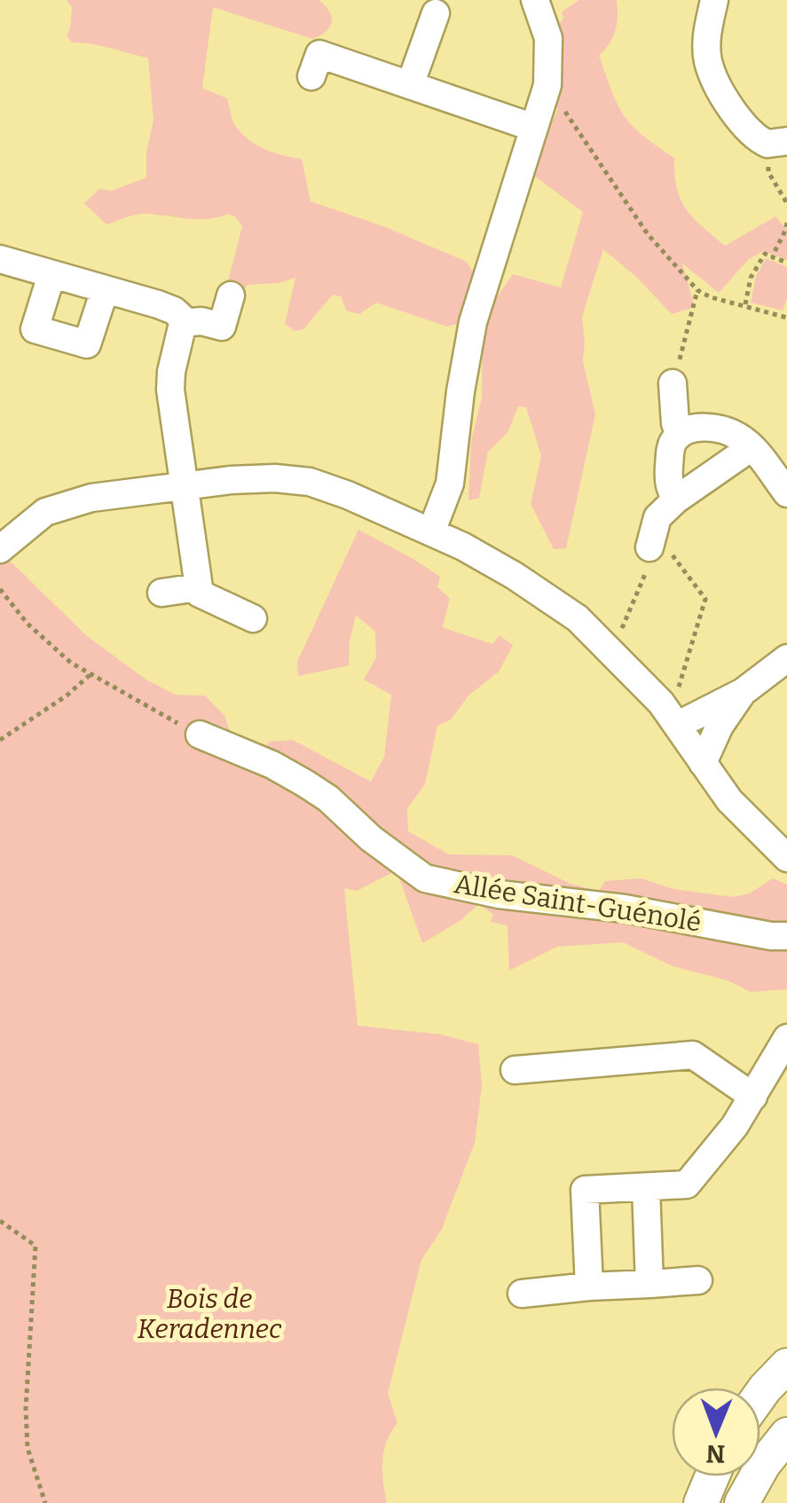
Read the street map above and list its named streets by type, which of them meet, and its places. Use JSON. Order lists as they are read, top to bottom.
{
  "streets": {
    "street": ["Allée Saint-Guénolé"]
  },
  "parks": ["Bois de Keradennec"],
  "north": "bottom"
}
